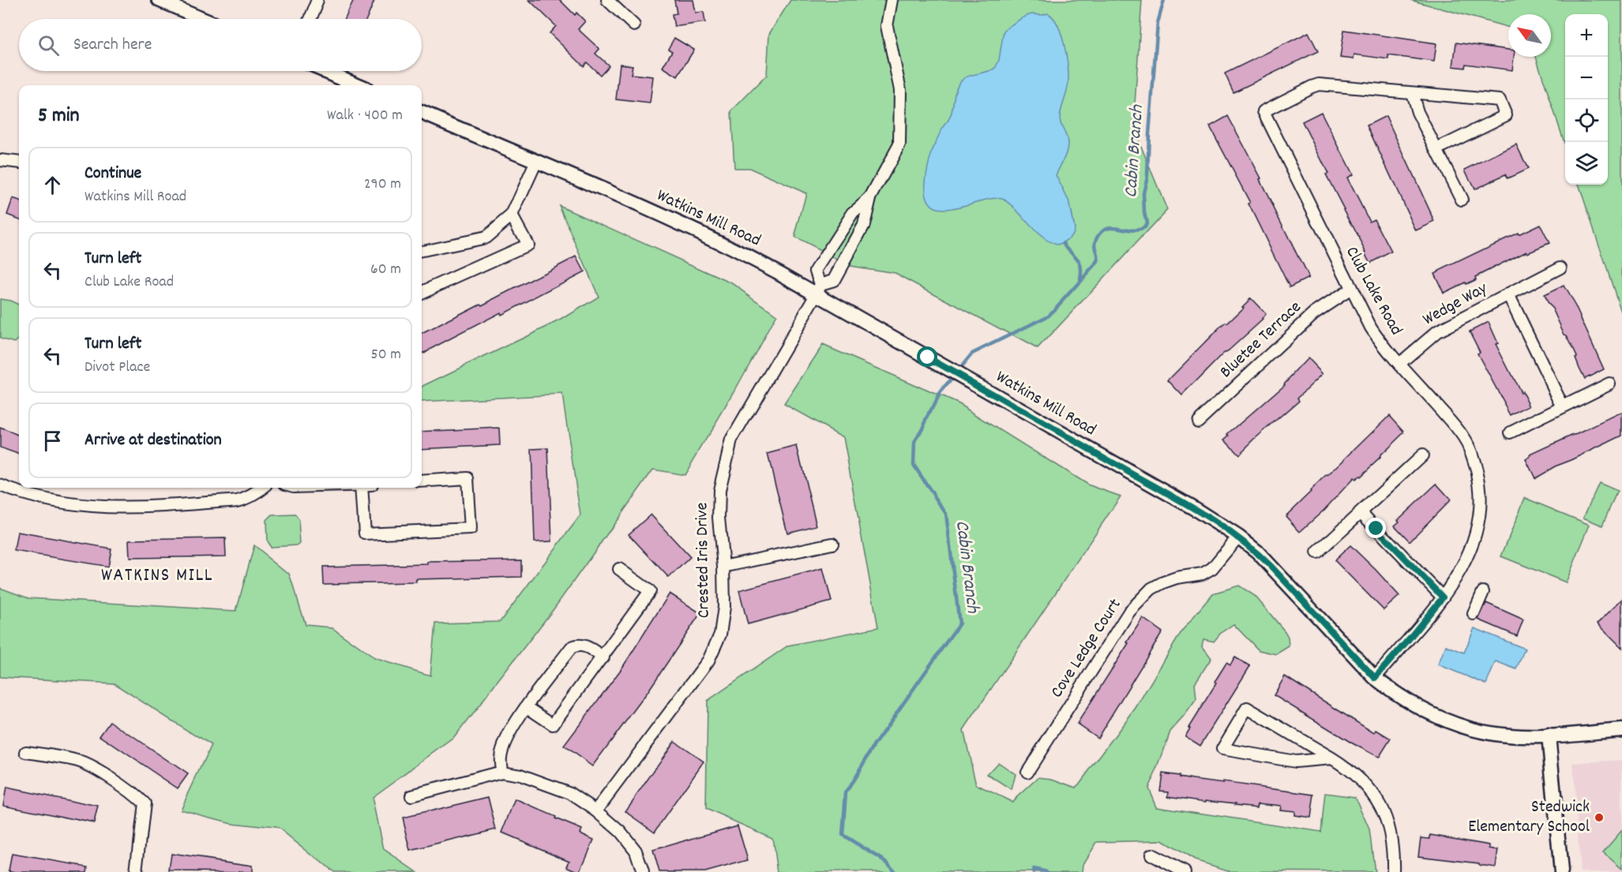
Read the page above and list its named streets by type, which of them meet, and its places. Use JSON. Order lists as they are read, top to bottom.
{
  "streets": {
    "street": [
      "Watkins Mill Road",
      "Club Lake Road",
      "Wedge Way",
      "Bluetee Terrace",
      "Crested Iris Drive",
      "Cove Ledge Court"
    ]
  },
  "crossings": [
    ["Watkins Mill Road", "Club Lake Road"],
    ["Watkins Mill Road", "Crested Iris Drive"],
    ["Watkins Mill Road", "Cove Ledge Court"],
    ["Club Lake Road", "Wedge Way"],
    ["Club Lake Road", "Bluetee Terrace"]
  ],
  "districts": ["WATKINS MILL"],
  "water": ["Cabin Branch"],
  "places": ["Stedwick Elementary School"],
  "north": "top left",
  "page": {
    "map_buttons": ["+", "−"],
    "search": "Search here",
    "heading": ["5 min", "Walk · 400 m"],
    "list": [
      ["Continue", "Watkins Mill Road", "290 m"],
      ["Turn left", "Club Lake Road", "60 m"],
      ["Turn left", "Divot Place", "50 m"],
      "Arrive at destination"
    ]
  }
}
